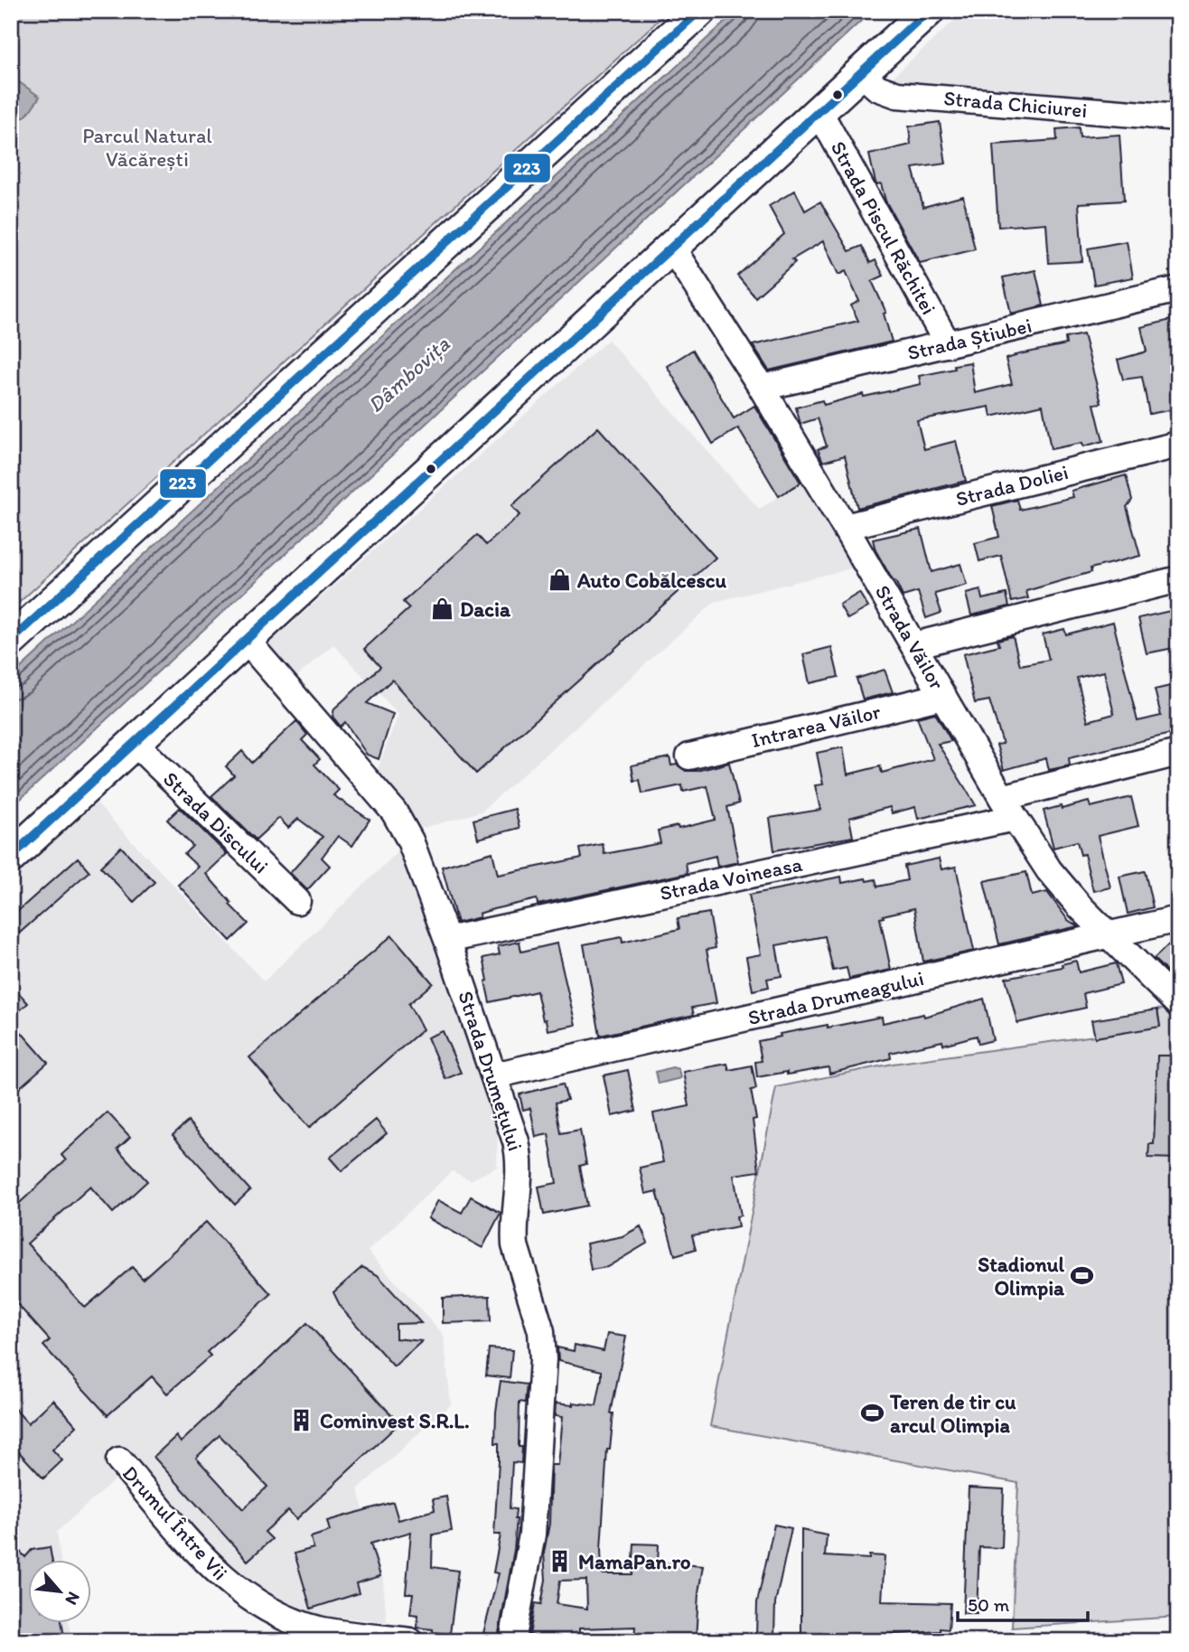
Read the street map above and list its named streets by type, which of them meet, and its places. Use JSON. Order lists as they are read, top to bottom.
{
  "streets": {
    "street": [
      "Strada Chiciurei",
      "Strada Piscul Răchitei",
      "Strada Știubei",
      "Strada Doliei",
      "Strada Văilor",
      "Intrarea Văilor",
      "Strada Discului",
      "Strada Voineasa",
      "Strada Drumeagului",
      "Strada Drumețului",
      "Drumul Între Vii"
    ]
  },
  "crossings": [
    ["Strada Piscul Răchitei", "Strada Știubei"],
    ["Strada Știubei", "Strada Văilor"],
    ["Strada Doliei", "Strada Văilor"],
    ["Strada Văilor", "Intrarea Văilor"],
    ["Strada Văilor", "Strada Voineasa"],
    ["Strada Văilor", "Strada Drumeagului"],
    ["Strada Voineasa", "Strada Drumețului"],
    ["Strada Drumeagului", "Strada Drumețului"]
  ],
  "water": ["Dâmbovița"],
  "parks": ["Parcul Natural Văcărești"],
  "places": {
    "shop": ["Auto Cobălcescu", "Dacia"],
    "sports": ["Stadionul Olimpia", "Teren de tir cu arcul Olimpia"],
    "building": ["Cominvest S.R.L.", "MamaPan.ro"]
  },
  "lines": ["transit line 223"],
  "scale_bar": "50 m",
  "north": "bottom right"
}
